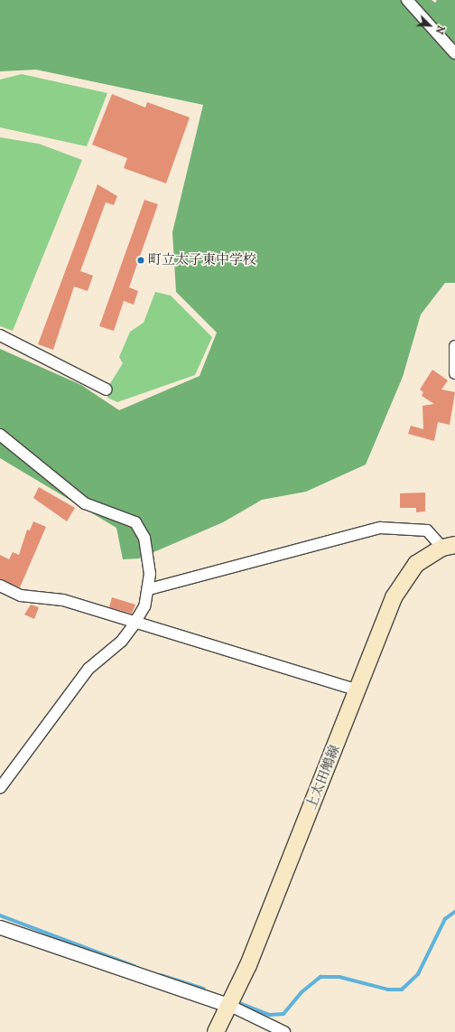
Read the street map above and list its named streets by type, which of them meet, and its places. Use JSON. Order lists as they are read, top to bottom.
{
  "streets": {
    "main road": ["上太田鵤線"]
  },
  "places": ["町立太子東中学校"],
  "north": "bottom right"
}
